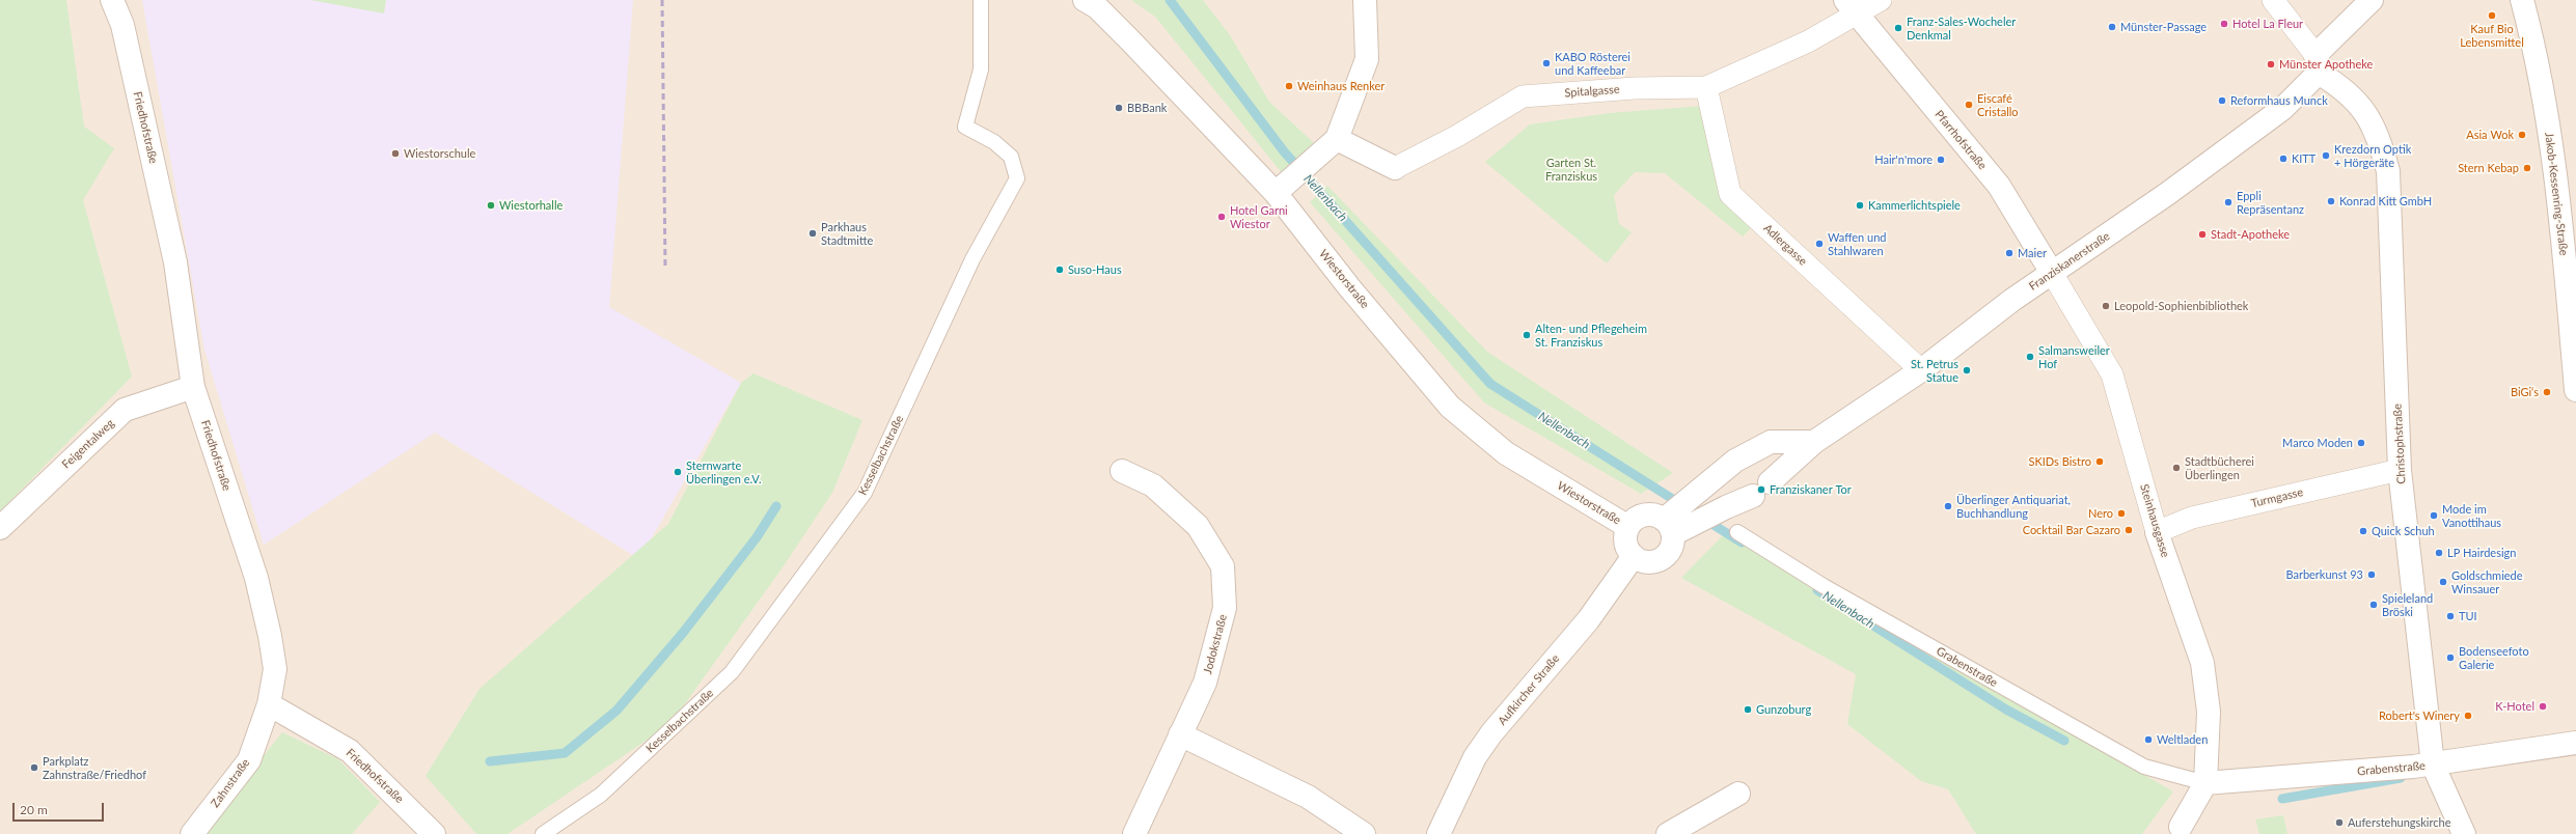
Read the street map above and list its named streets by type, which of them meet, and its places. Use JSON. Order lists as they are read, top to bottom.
{
  "streets": {
    "street": [
      "Spitalgasse",
      "Friedhofstraße",
      "Pfarrhofstraße",
      "Jakob-Kessenring-Straße",
      "Adlergasse",
      "Franziskanerstraße",
      "Wiestorstraße",
      "Feigentalweg",
      "Christophstraße",
      "Turmgasse",
      "Steinhausgasse",
      "Jodokstraße",
      "Grabenstraße",
      "Aufkircher Straße",
      "Zahnstraße"
    ],
    "lane": ["Kesselbachstraße"]
  },
  "crossings": [
    ["Spitalgasse", "Pfarrhofstraße"],
    ["Spitalgasse", "Adlergasse"],
    ["Friedhofstraße", "Feigentalweg"],
    ["Friedhofstraße", "Zahnstraße"],
    ["Pfarrhofstraße", "Franziskanerstraße"],
    ["Pfarrhofstraße", "Steinhausgasse"],
    ["Adlergasse", "Franziskanerstraße"],
    ["Franziskanerstraße", "Wiestorstraße"],
    ["Franziskanerstraße", "Christophstraße"],
    ["Franziskanerstraße", "Steinhausgasse"],
    ["Franziskanerstraße", "Aufkircher Straße"],
    ["Wiestorstraße", "Aufkircher Straße"],
    ["Christophstraße", "Turmgasse"],
    ["Christophstraße", "Grabenstraße"],
    ["Turmgasse", "Steinhausgasse"],
    ["Steinhausgasse", "Grabenstraße"]
  ],
  "water": ["Nellenbach"],
  "parks": ["Garten St. Franziskus"],
  "places": [
    "Kauf Bio Lebensmittel",
    "Hotel La Fleur",
    "Münster-Passage",
    "Franz-Sales-Wocheler Denkmal",
    "KABO Rösterei und Kaffeebar",
    "Münster Apotheke",
    "Weinhaus Renker",
    "Reformhaus Munck",
    "Eiscafé Cristallo",
    "BBBank",
    "Asia Wok",
    "Wiestorschule",
    "Krezdorn Optik + Hörgeräte",
    "KITT",
    "Hair'n'more",
    "Stern Kebap",
    "Konrad Kitt GmbH",
    "Eppli Repräsentanz",
    "Wiestorhalle",
    "Kammerlichtspiele",
    "Hotel Garni Wiestor",
    "Parkhaus Stadtmitte",
    "Stadt-Apotheke",
    "Waffen und Stahlwaren",
    "Maier",
    "Suso-Haus",
    "Leopold-Sophienbibliothek",
    "Alten- und Pflegeheim St. Franziskus",
    "Salmansweiler Hof",
    "St. Petrus Statue",
    "BiGi‘s",
    "Marco Moden",
    "SKIDs Bistro",
    "Stadtbücherei Überlingen",
    "Sternwarte Überlingen e.V.",
    "Franziskaner Tor",
    "Überlinger Antiquariat, Buchhandlung",
    "Nero",
    "Mode im Vanottihaus",
    "Cocktail Bar Cazaro",
    "Quick Schuh",
    "LP Hairdesign",
    "Barberkunst 93",
    "Goldschmiede Winsauer",
    "Spieleland Bröski",
    "TUI",
    "Bodenseefoto Galerie",
    "K-Hotel",
    "Gunzoburg",
    "Robert's Winery",
    "Weltladen",
    "Parkplatz Zahnstraße/Friedhof",
    "Auferstehungskirche"
  ],
  "scale_bar": "20 m"
}
